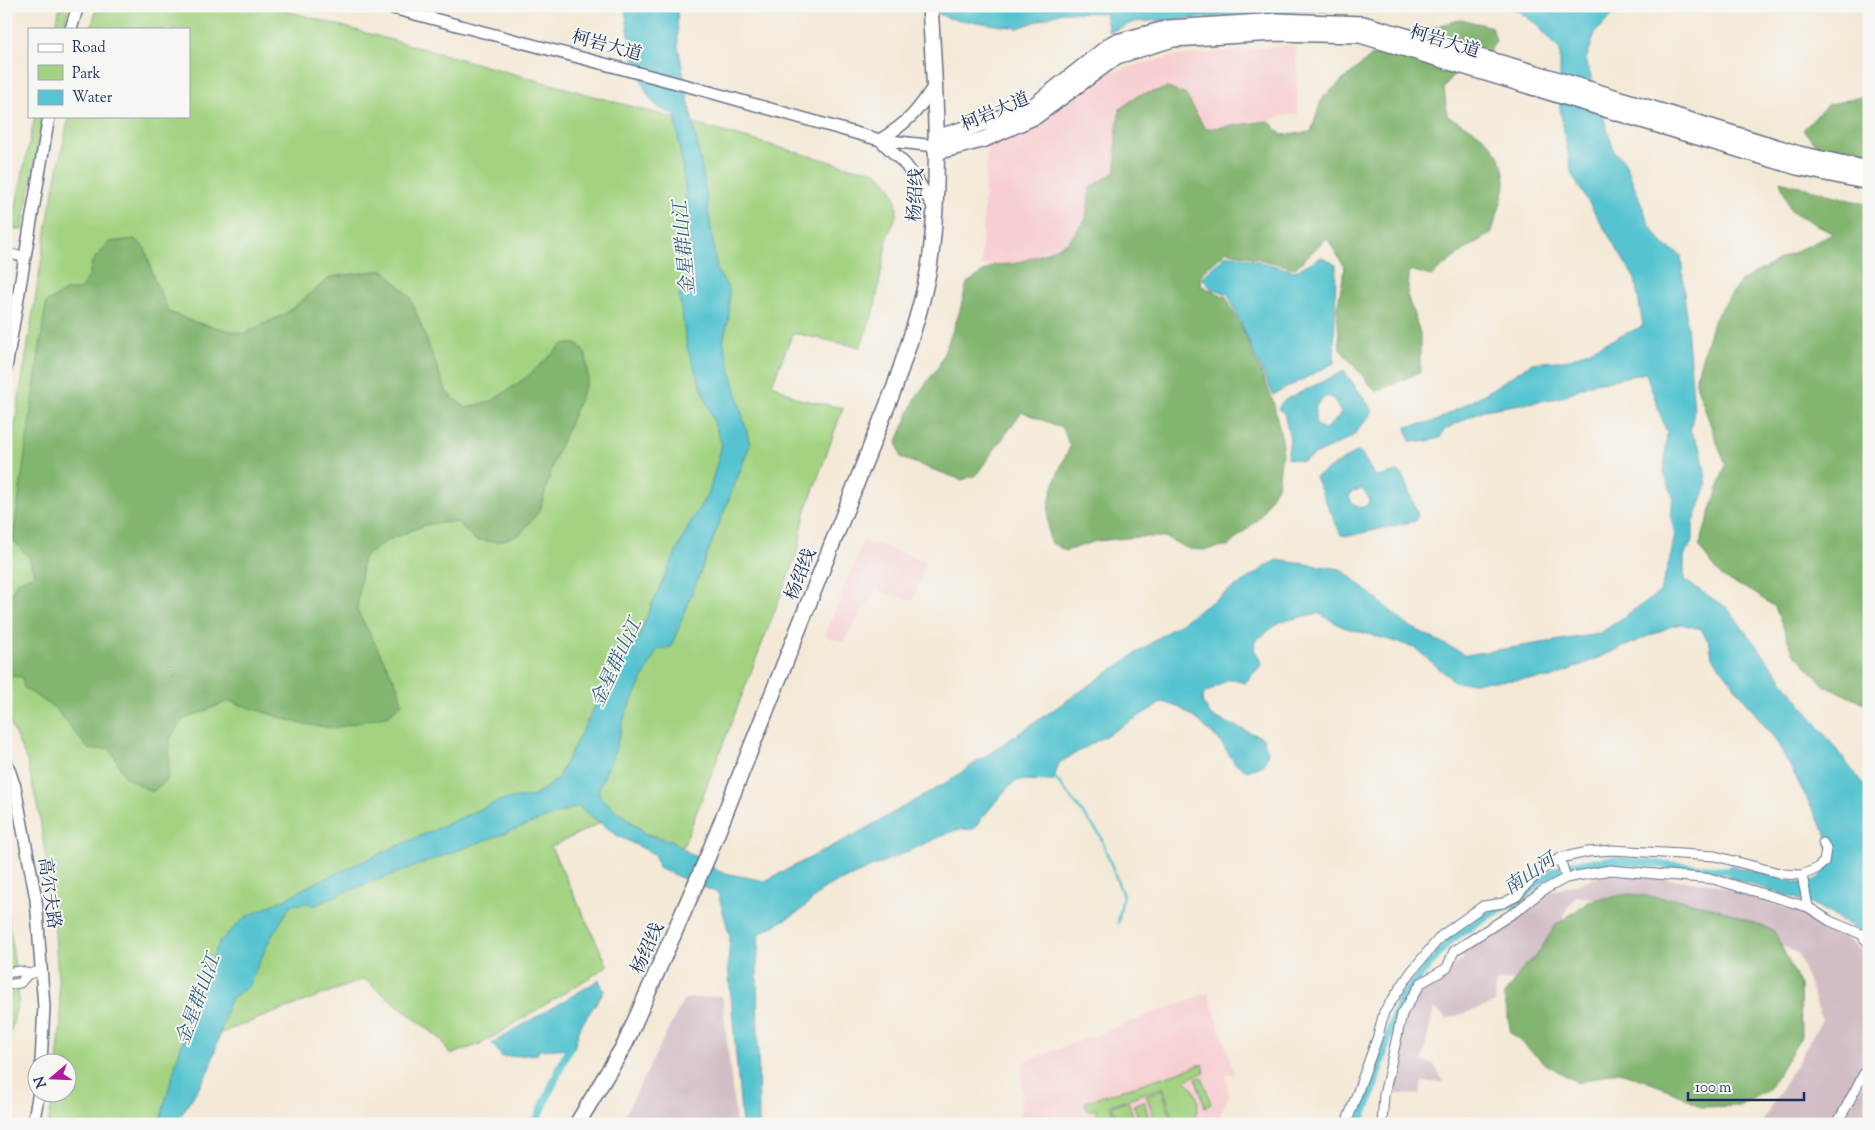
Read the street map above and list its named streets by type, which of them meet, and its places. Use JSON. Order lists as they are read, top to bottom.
{
  "streets": {
    "main road": ["柯岩大道", "杨绍线"],
    "street": ["高尔夫路"]
  },
  "crossings": [
    ["柯岩大道", "杨绍线"]
  ],
  "water": ["金星群山江", "南山河"],
  "legend": ["Road", "Park", "Water"],
  "scale_bar": "100 m",
  "north": "left"
}
